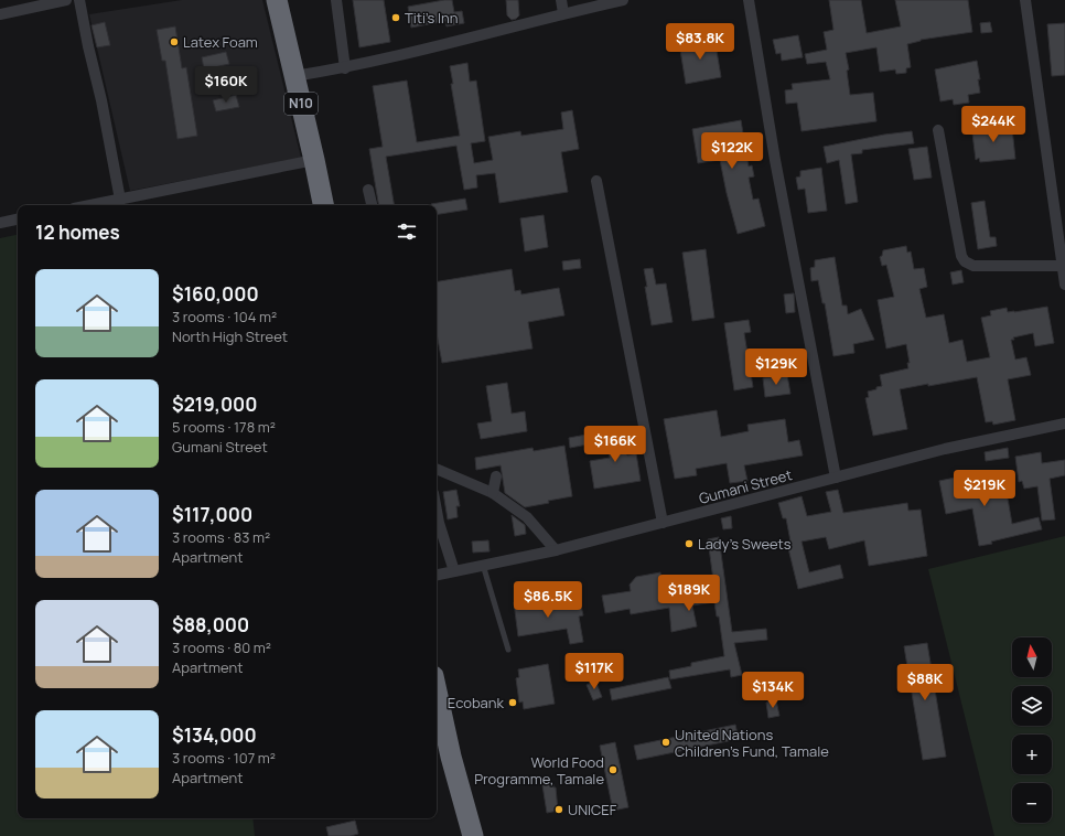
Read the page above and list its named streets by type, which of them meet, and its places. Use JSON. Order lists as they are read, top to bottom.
{
  "streets": {
    "highway": ["N10"],
    "street": ["Gumani Street"]
  },
  "places": [
    "Titi's Inn",
    "Latex Foam",
    "Lady's Sweets",
    "Ecobank",
    "United Nations Children's Fund, Tamale",
    "World Food Programme, Tamale",
    "UNICEF"
  ],
  "north": "top",
  "page": {
    "price": [
      "$83.8K",
      "$160K",
      "$244K",
      "$122K",
      "$129K",
      "$166K",
      "$219K",
      "$189K",
      "$86.5K",
      "$117K",
      "$88K",
      "$134K"
    ],
    "heading": "12 homes",
    "list": [
      {
        "name": "$160,000",
        "note": "3 rooms · 104 m² · North High Street"
      },
      {
        "name": "$219,000",
        "note": "5 rooms · 178 m² · Gumani Street"
      },
      {
        "name": "$117,000",
        "note": "3 rooms · 83 m² · Apartment"
      },
      {
        "name": "$88,000",
        "note": "3 rooms · 80 m² · Apartment"
      },
      {
        "name": "$134,000",
        "note": "3 rooms · 107 m² · Apartment"
      }
    ],
    "map_buttons": ["+", "−"]
  }
}
